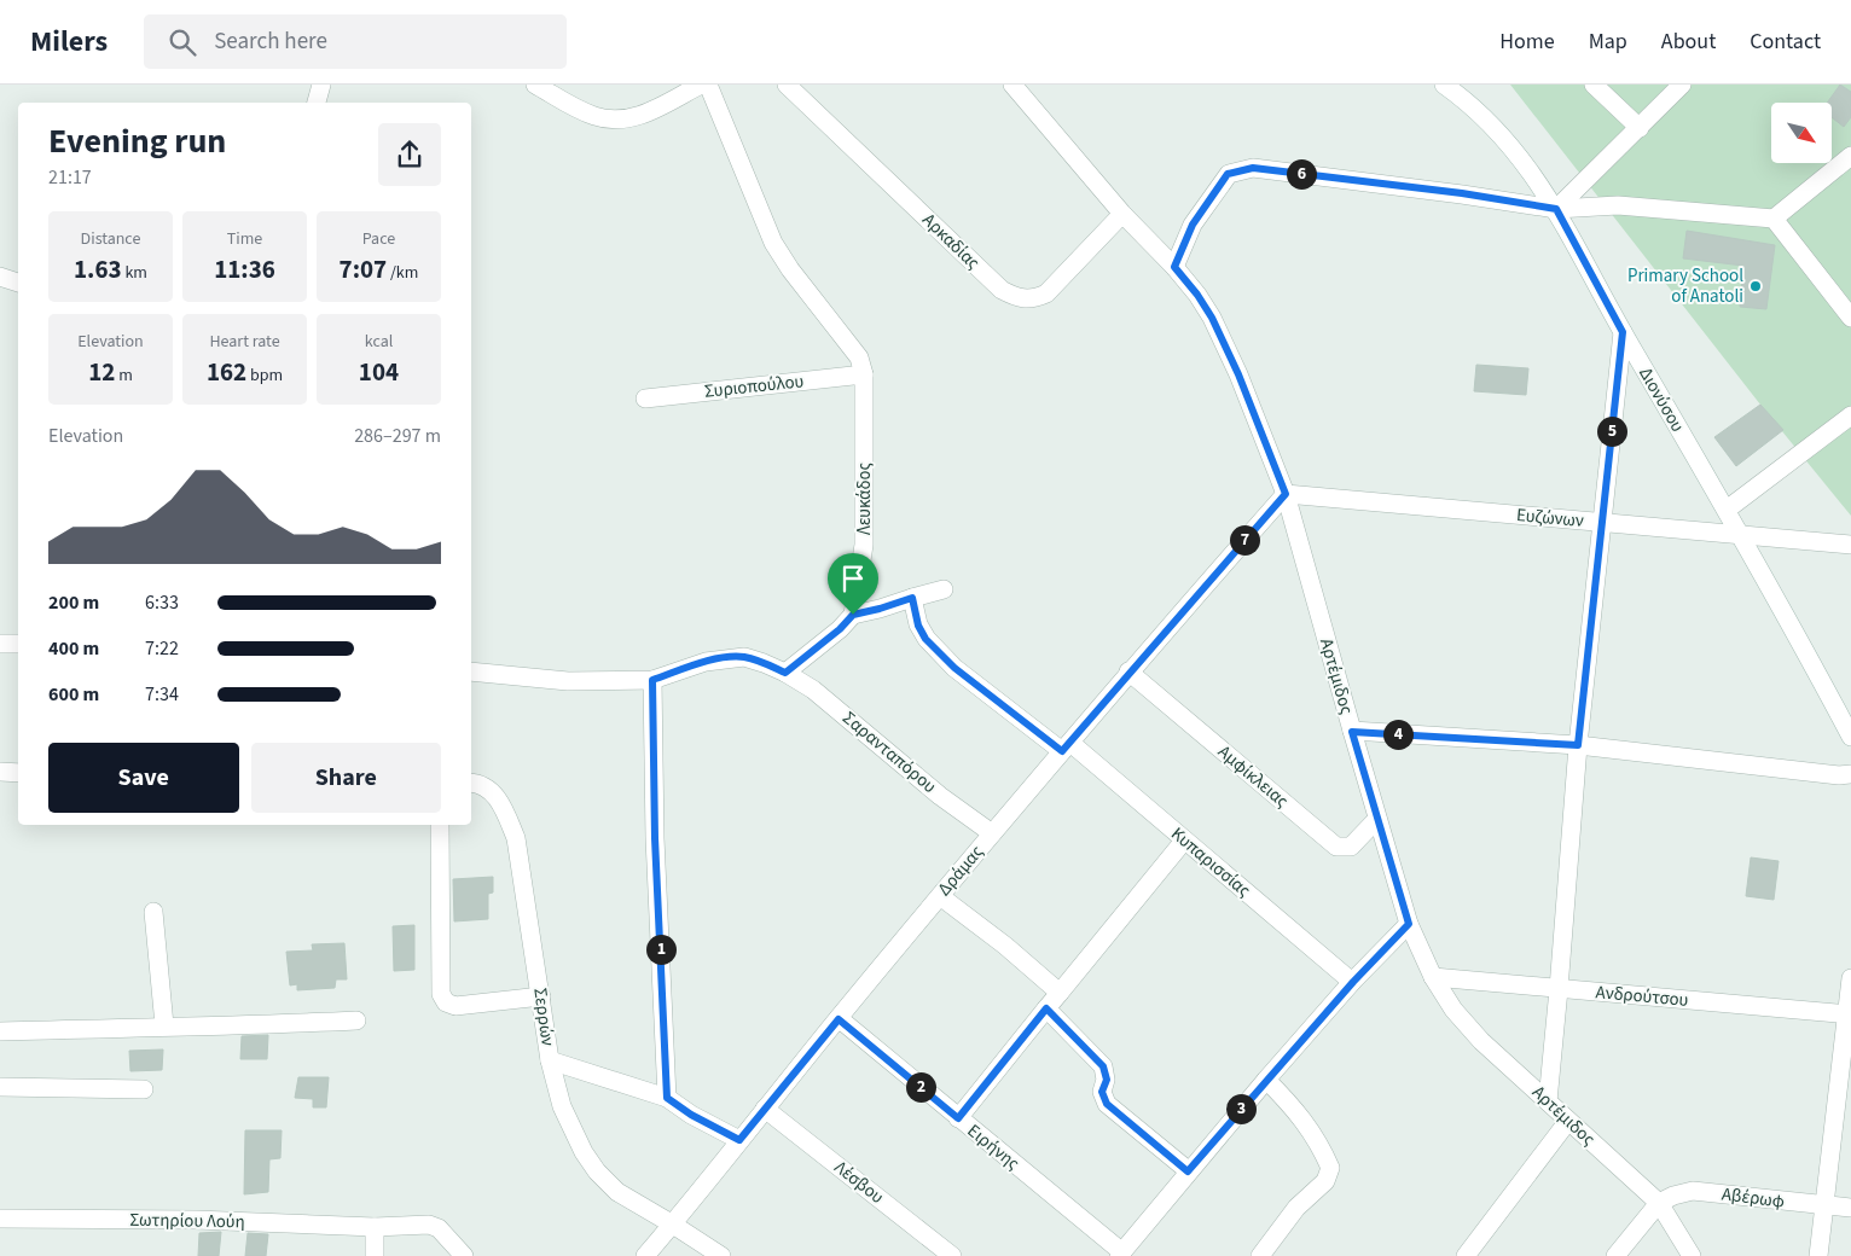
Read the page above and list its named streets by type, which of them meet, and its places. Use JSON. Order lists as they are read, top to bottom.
{
  "streets": {
    "street": [
      "Αρκαδίας",
      "Συριοπούλου",
      "Διονύσου",
      "Λευκάδος",
      "Ευζώνων",
      "Αρτέμιδος",
      "Σαρανταπόρου",
      "Αμφίκλειας",
      "Κυπαρισσίας",
      "Δράμας",
      "Ανδρούτσου",
      "Σερρών",
      "Ειρήνης",
      "Λέσβου",
      "Αβέρωφ",
      "Σωτηρίου Λούη"
    ]
  },
  "crossings": [
    ["Αρκαδίας", "Αρτέμιδος"],
    ["Συριοπούλου", "Λευκάδος"],
    ["Διονύσου", "Ευζώνων"],
    ["Ευζώνων", "Αρτέμιδος"],
    ["Ευζώνων", "Δράμας"],
    ["Αρτέμιδος", "Αμφίκλειας"],
    ["Αρτέμιδος", "Δράμας"],
    ["Αρτέμιδος", "Ανδρούτσου"],
    ["Αρτέμιδος", "Αβέρωφ"],
    ["Σαρανταπόρου", "Δράμας"],
    ["Αμφίκλειας", "Δράμας"],
    ["Κυπαρισσίας", "Δράμας"],
    ["Δράμας", "Σερρών"],
    ["Δράμας", "Ειρήνης"],
    ["Δράμας", "Λέσβου"]
  ],
  "places": ["Primary School of Anatoli"],
  "north": "bottom right",
  "page": {
    "header": "Milers",
    "search": "Search here",
    "nav": [
      "Home",
      "Map",
      "About",
      "Contact"
    ],
    "heading": ["Evening run", "21:17"],
    "pins": [
      "6",
      "5",
      "7",
      "4",
      "1",
      "2",
      "3"
    ],
    "stats": [
      ["Distance", "1.63 km"],
      ["Time", "11:36"],
      ["Pace", "7:07 /km"],
      ["Elevation", "12 m"],
      ["Heart rate", "162 bpm"],
      ["kcal", "104"]
    ],
    "chart": ["Elevation", "286–297 m"],
    "list": [
      {
        "name": "200 m",
        "note": "6:33"
      },
      {
        "name": "400 m",
        "note": "7:22"
      },
      {
        "name": "600 m",
        "note": "7:34"
      }
    ],
    "buttons": ["Save", "Share"]
  }
}
